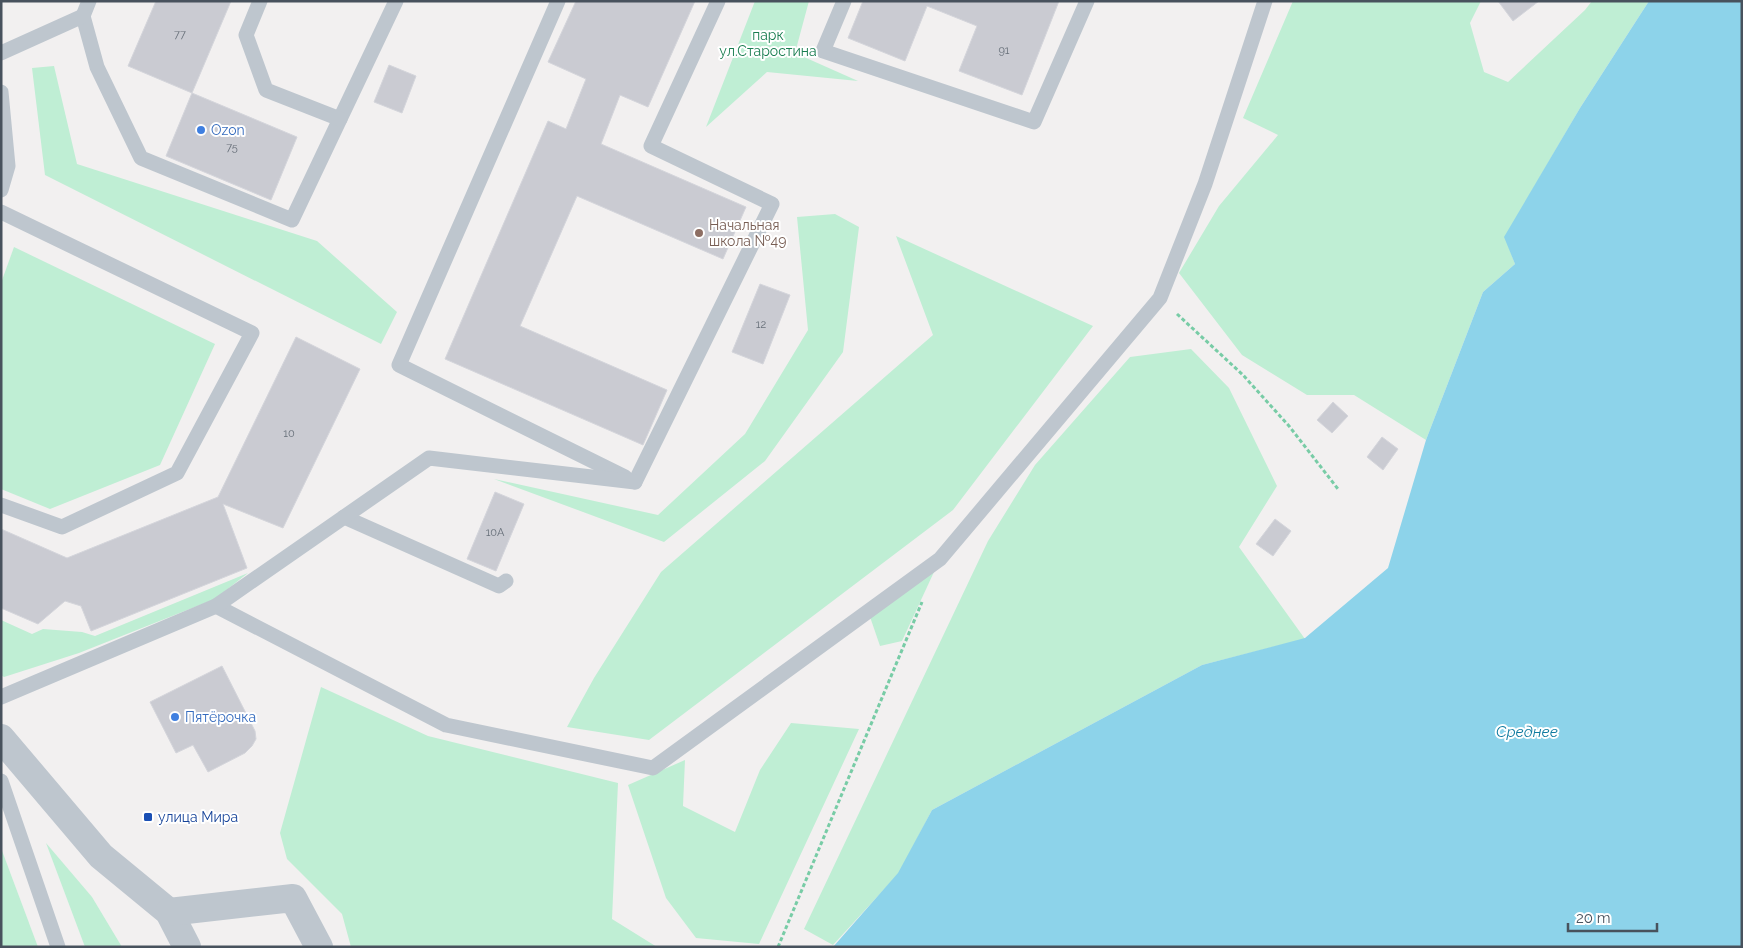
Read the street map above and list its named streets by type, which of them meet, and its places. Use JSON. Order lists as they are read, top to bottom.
{
  "water": ["Среднее"],
  "parks": ["парк ул.Старостина"],
  "places": {
    "other": ["Ozon", "Начальная школа №49", "Пятёрочка"],
    "transit": ["улица Мира"]
  },
  "house_numbers": [
    "77",
    "91",
    "75",
    "12",
    "10",
    "10А"
  ],
  "scale_bar": "20 m"
}
